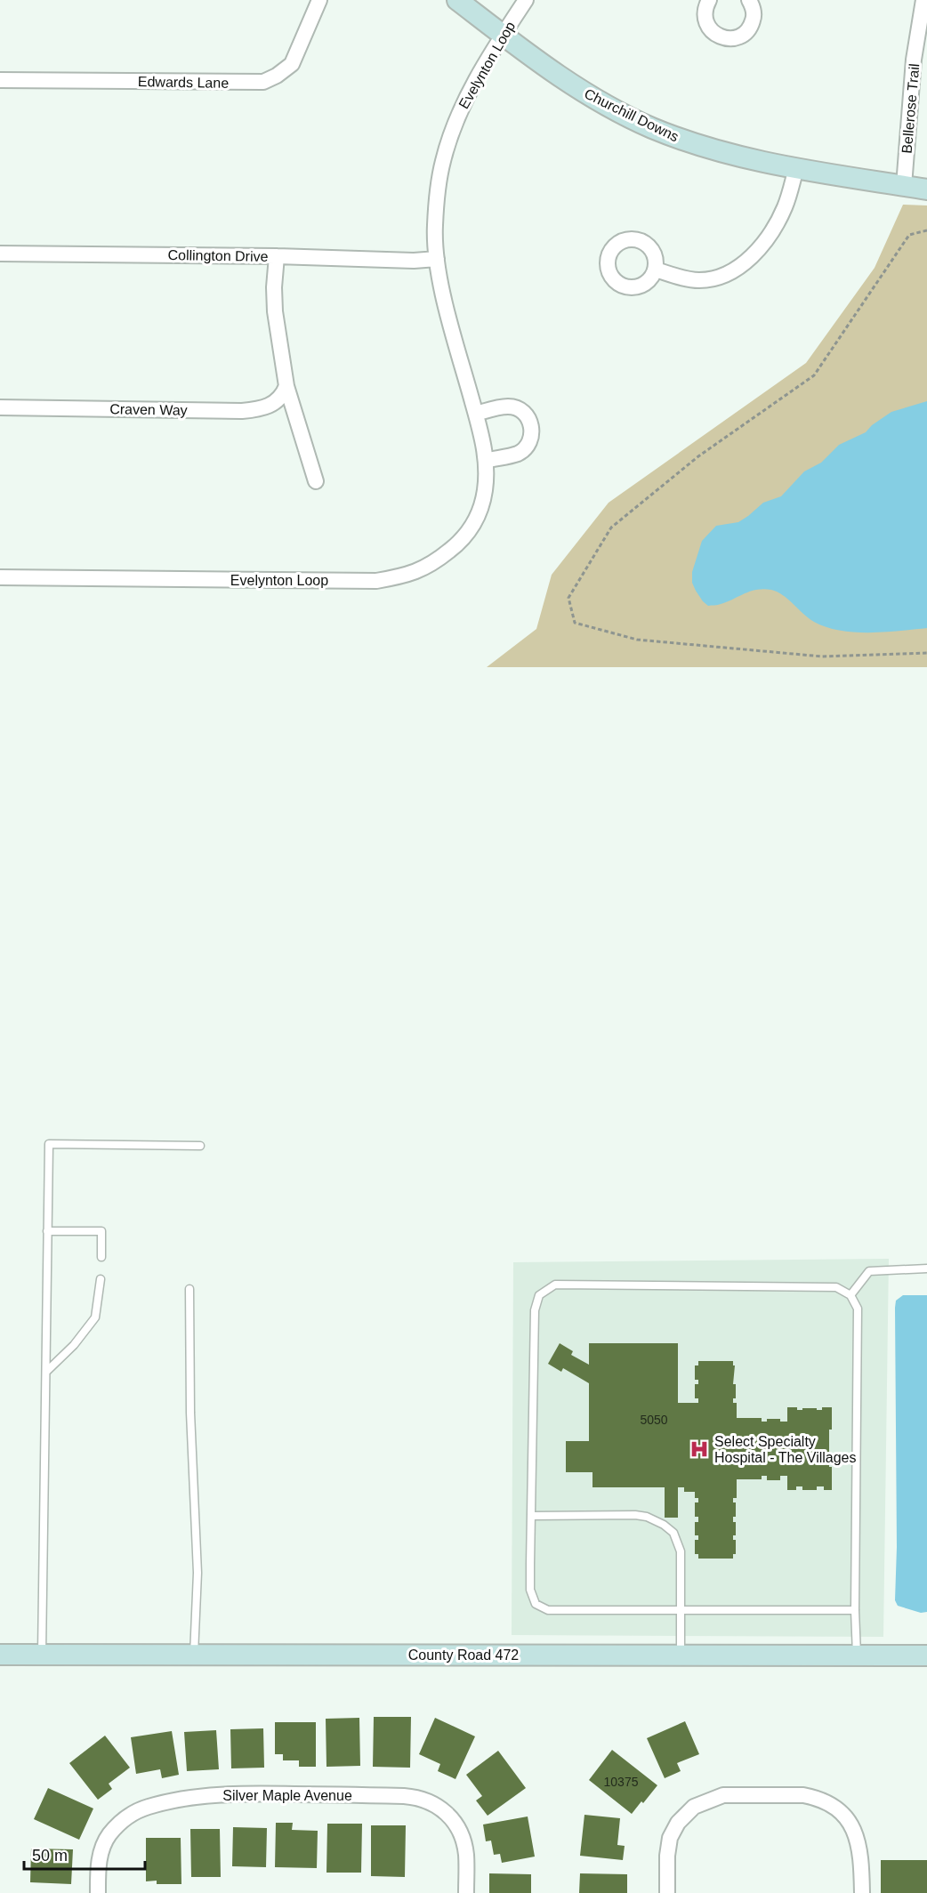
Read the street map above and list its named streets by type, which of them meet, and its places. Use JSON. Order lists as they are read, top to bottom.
{
  "streets": {
    "street": [
      "Evelynton Loop",
      "Edwards Lane",
      "Bellerose Trail",
      "Churchill Downs",
      "Collington Drive",
      "Craven Way",
      "County Road 472",
      "Silver Maple Avenue"
    ]
  },
  "crossings": [
    ["Evelynton Loop", "Churchill Downs"],
    ["Evelynton Loop", "Collington Drive"],
    ["Bellerose Trail", "Churchill Downs"]
  ],
  "places": {
    "hospital": ["Select Specialty Hospital - The Villages"]
  },
  "house_numbers": ["5050", "10375"],
  "scale_bar": "50 m"
}
